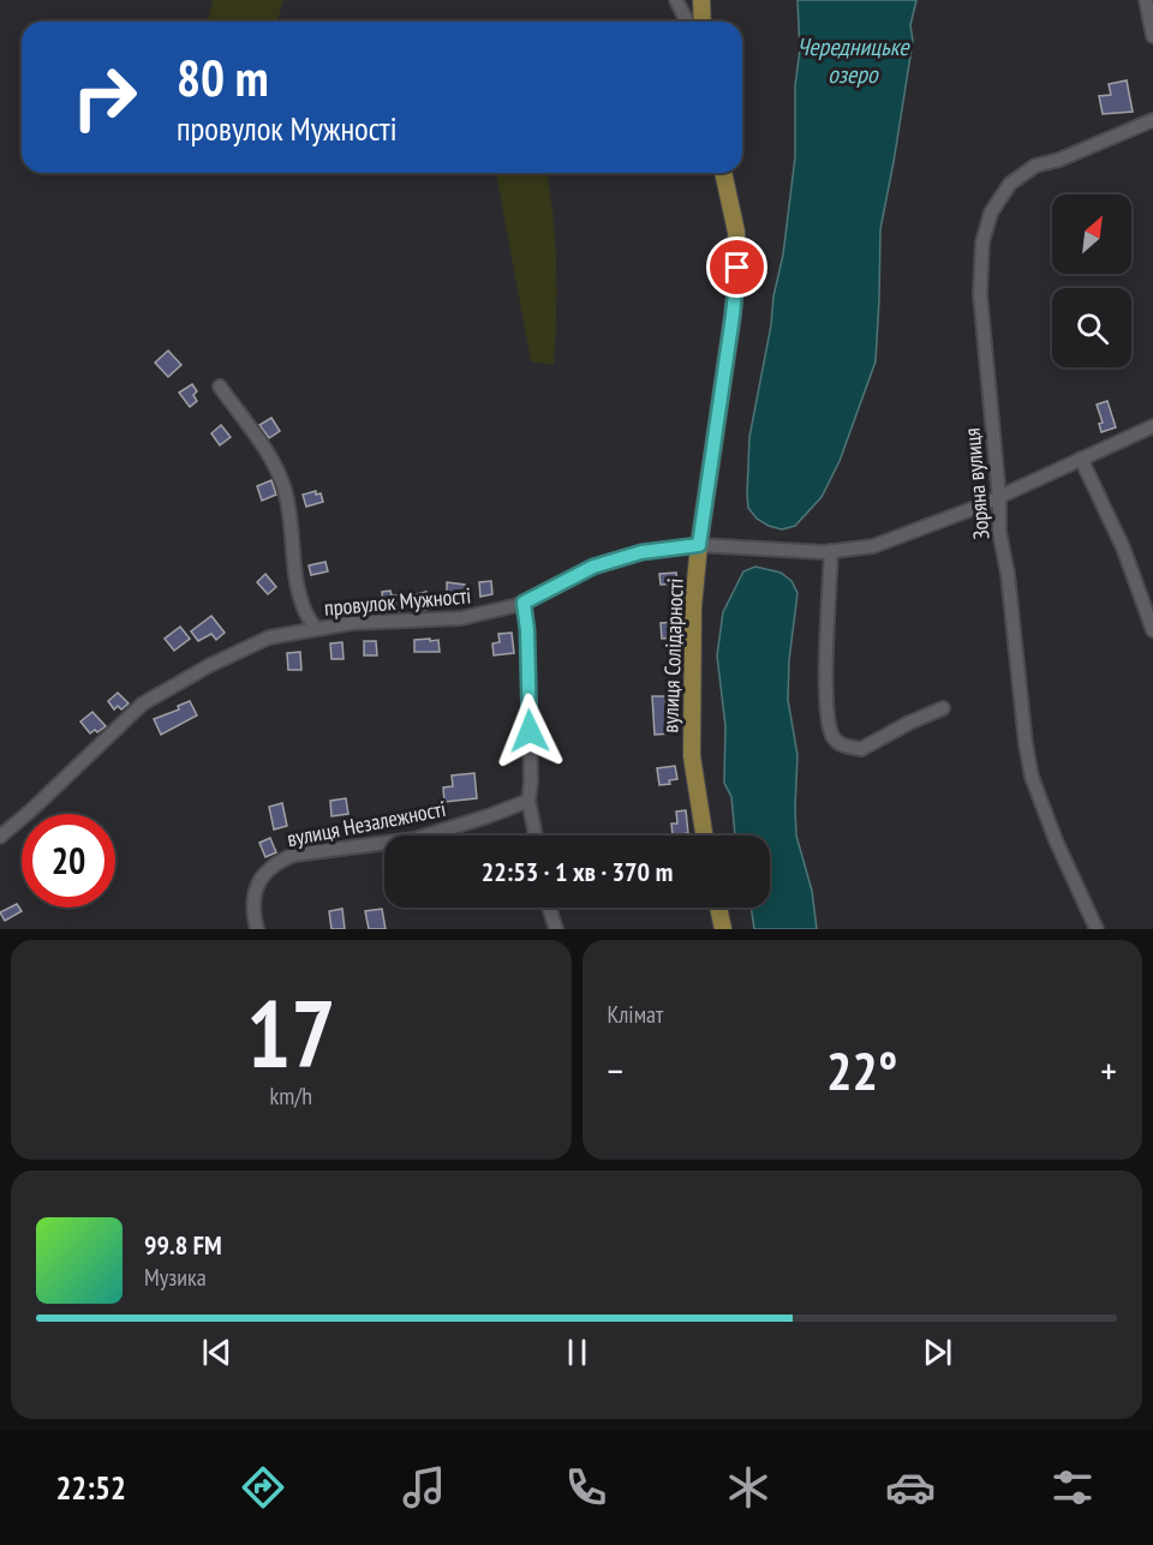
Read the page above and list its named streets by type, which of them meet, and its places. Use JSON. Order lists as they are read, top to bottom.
{
  "streets": {
    "main road": ["вулиця Солідарності"],
    "street": ["Зоряна вулиця", "провулок Мужності", "вулиця Незалежності"]
  },
  "crossings": [
    ["Зоряна вулиця", "провулок Мужності"],
    ["провулок Мужності", "вулиця Солідарності"]
  ],
  "water": ["Чередницьке озеро"],
  "north": "top right",
  "page": {
    "turn": ["80 m", "провулок Мужності"],
    "limit": "20",
    "trip": "22:53 · 1 хв · 370 m",
    "tile": [
      ["17", "km/h"],
      "Клімат"
    ],
    "heat": ["−", "22°", "+"],
    "song": ["99.8 FM", "Музика"],
    "tabs": "22:52"
  }
}
